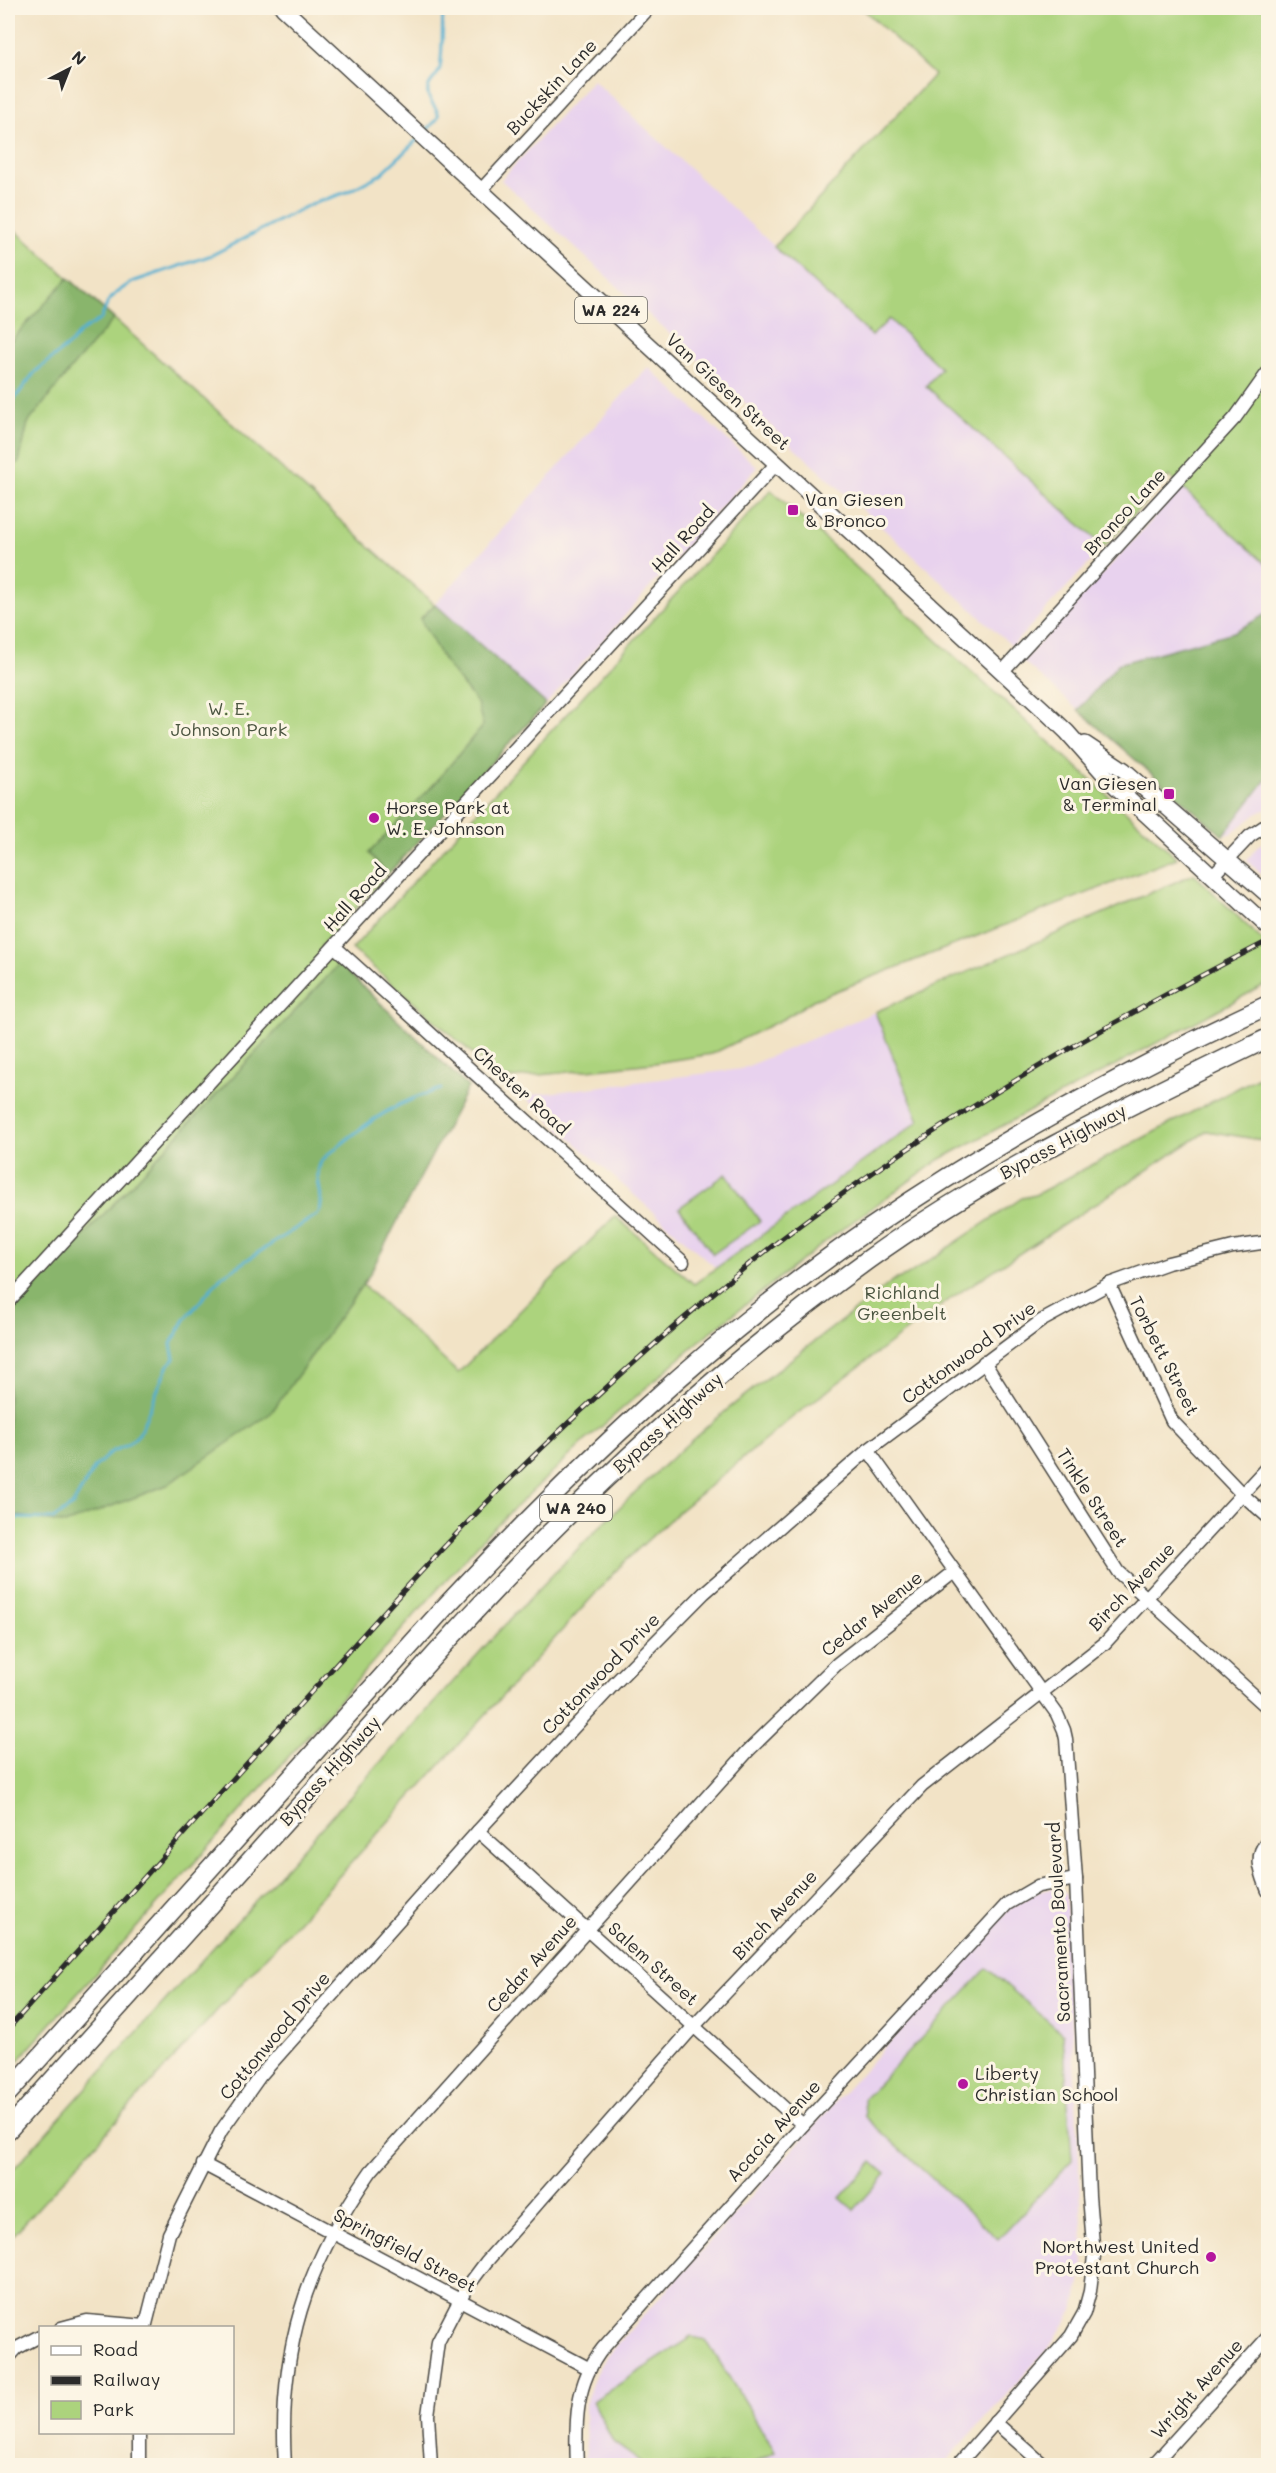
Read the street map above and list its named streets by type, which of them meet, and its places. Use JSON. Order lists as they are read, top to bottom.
{
  "streets": {
    "highway": ["Bypass Highway", "WA 240"],
    "main road": ["WA 224", "Van Giesen Street"],
    "street": [
      "Buckskin Lane",
      "Bronco Lane",
      "Hall Road",
      "Chester Road",
      "Cottonwood Drive",
      "Torbett Street",
      "Tinkle Street",
      "Birch Avenue",
      "Cedar Avenue",
      "Sacramento Boulevard",
      "Salem Street",
      "Acacia Avenue",
      "Springfield Street",
      "Wright Avenue"
    ]
  },
  "crossings": [
    ["Buckskin Lane", "Van Giesen Street"],
    ["Van Giesen Street", "Bronco Lane"],
    ["Van Giesen Street", "Hall Road"],
    ["Hall Road", "Chester Road"],
    ["Cottonwood Drive", "Torbett Street"],
    ["Cottonwood Drive", "Tinkle Street"],
    ["Cottonwood Drive", "Sacramento Boulevard"],
    ["Cottonwood Drive", "Salem Street"],
    ["Cottonwood Drive", "Springfield Street"],
    ["Torbett Street", "Birch Avenue"],
    ["Tinkle Street", "Birch Avenue"],
    ["Birch Avenue", "Sacramento Boulevard"],
    ["Birch Avenue", "Salem Street"],
    ["Birch Avenue", "Springfield Street"],
    ["Cedar Avenue", "Sacramento Boulevard"],
    ["Cedar Avenue", "Salem Street"],
    ["Cedar Avenue", "Springfield Street"],
    ["Sacramento Boulevard", "Acacia Avenue"],
    ["Salem Street", "Acacia Avenue"],
    ["Acacia Avenue", "Springfield Street"]
  ],
  "parks": ["W. E. Johnson Park", "Richland Greenbelt"],
  "places": {
    "transit": ["Van Giesen & Bronco", "Van Giesen & Terminal"],
    "other": ["Horse Park at W. E. Johnson", "Liberty Christian School", "Northwest United Protestant Church"]
  },
  "legend": ["Road", "Railway", "Park"],
  "north": "top right"
}
